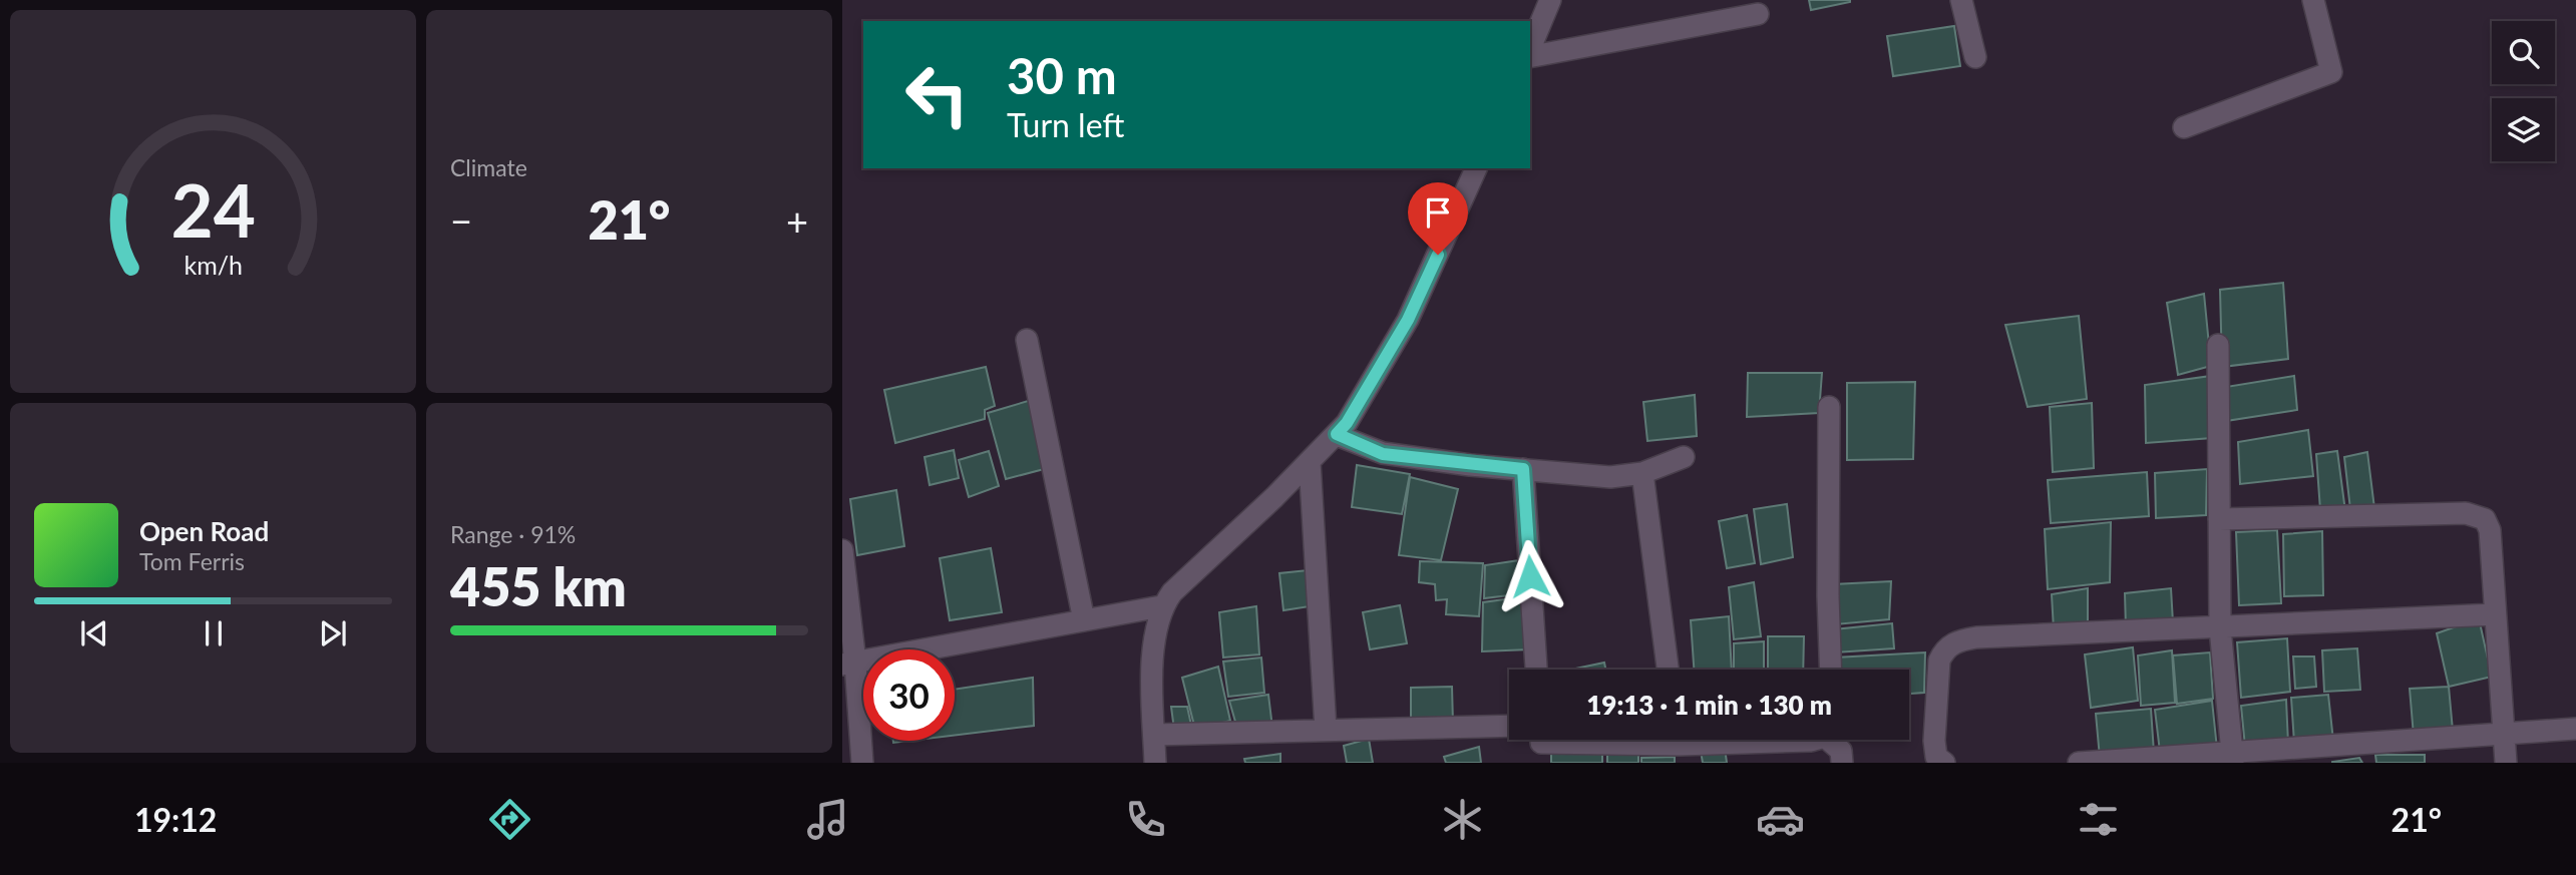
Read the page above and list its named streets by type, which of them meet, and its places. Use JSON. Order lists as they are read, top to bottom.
{
  "page": {
    "tile": [
      "Climate",
      ["Range · 91%", "455 km"]
    ],
    "turn": ["30 m", "Turn left"],
    "heat": ["−", "21°", "+"],
    "song": ["Open Road", "Tom Ferris"],
    "limit": "30",
    "trip": "19:13 · 1 min · 130 m",
    "tabs": ["19:12", "21°"],
    "gauge": ["24", "km/h"]
  }
}
